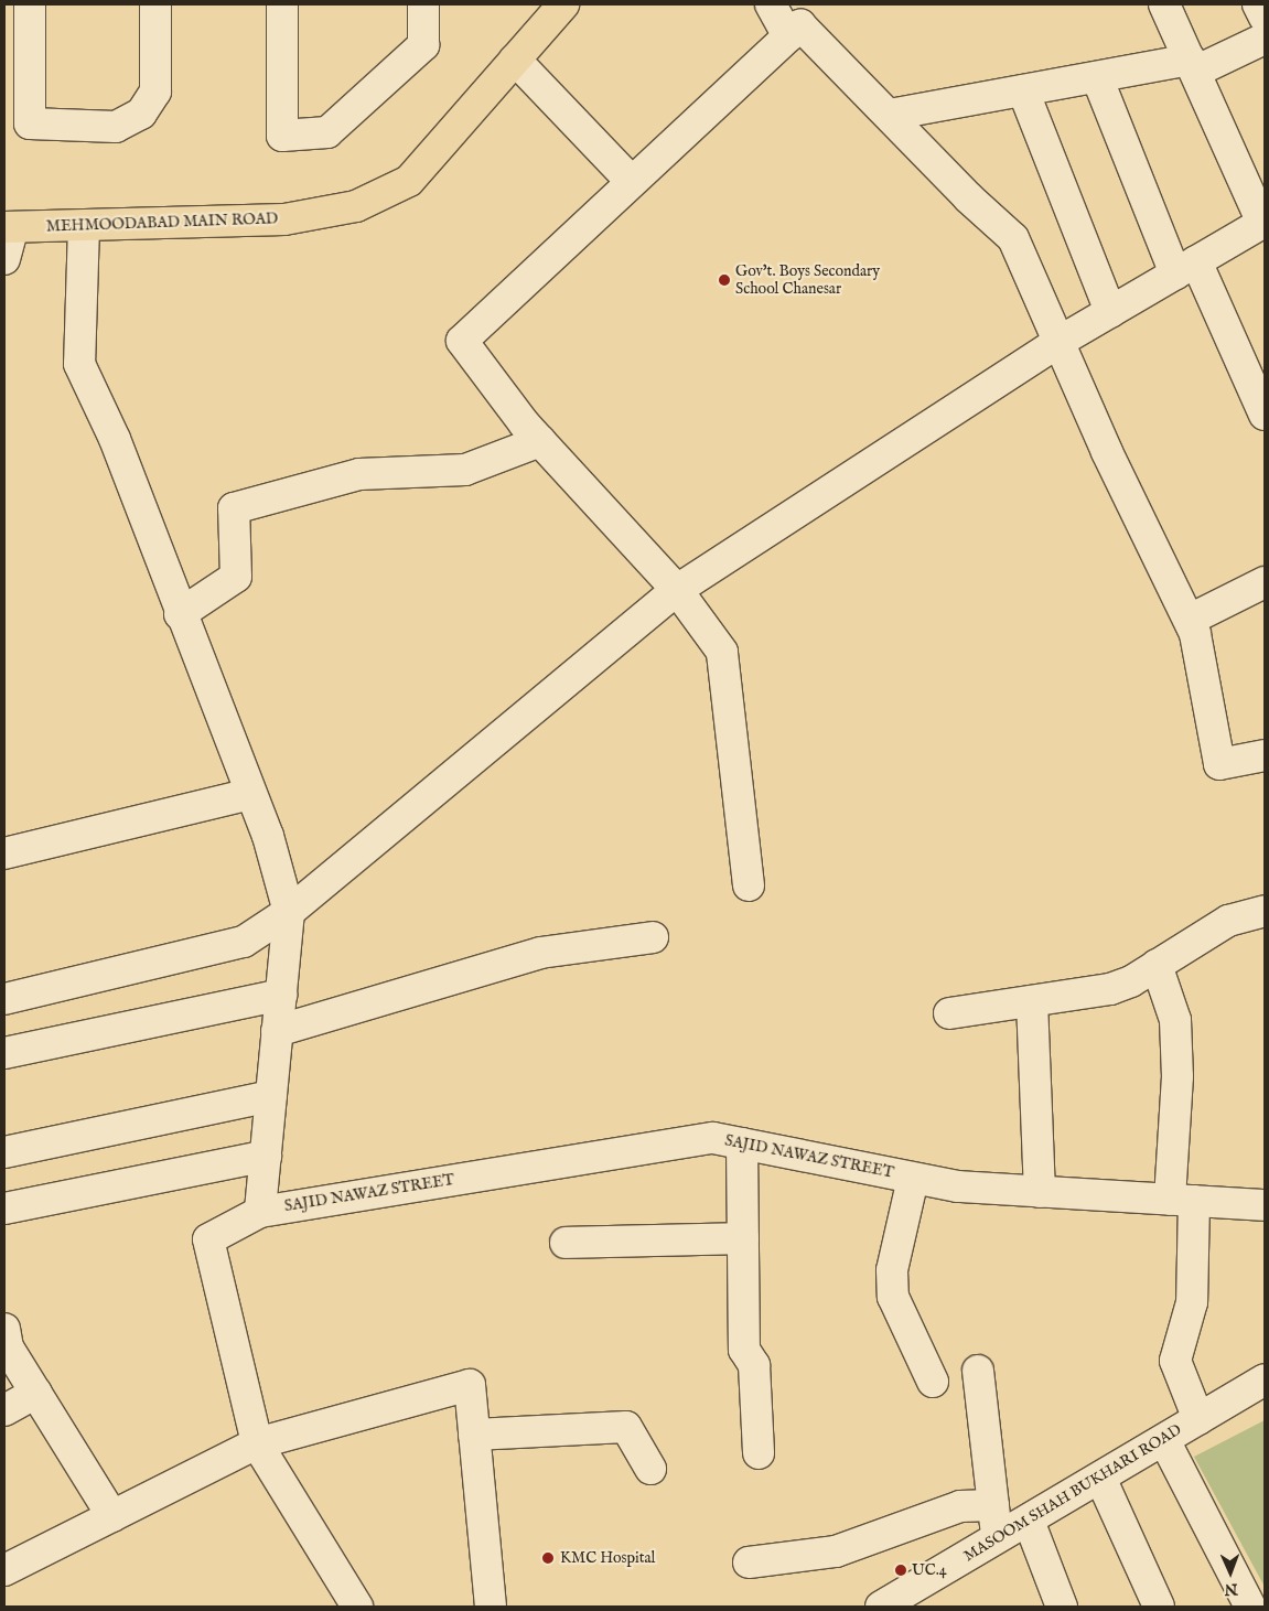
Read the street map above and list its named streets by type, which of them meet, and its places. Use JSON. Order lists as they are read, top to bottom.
{
  "streets": {
    "main road": ["MEHMOODABAD MAIN ROAD"],
    "street": ["SAJID NAWAZ STREET", "MASOOM SHAH BUKHARI ROAD"]
  },
  "places": ["Gov't. Boys Secondary School Chanesar", "KMC Hospital", "UC.4"],
  "north": "bottom"
}
